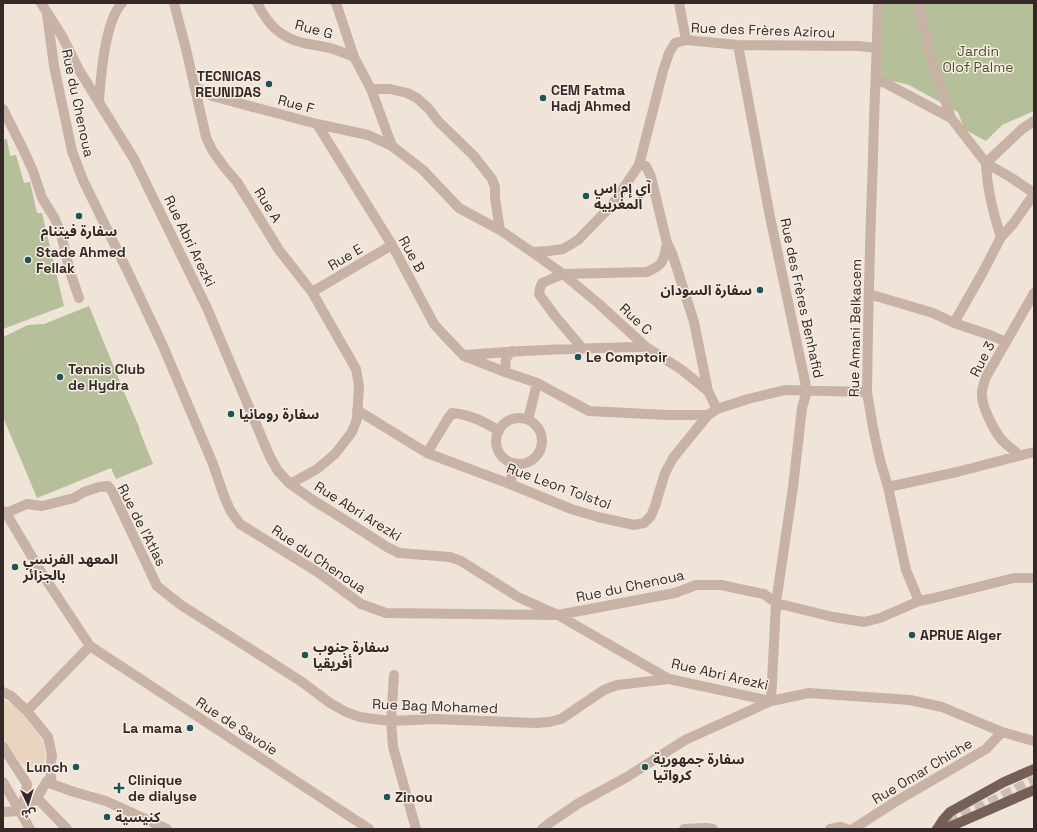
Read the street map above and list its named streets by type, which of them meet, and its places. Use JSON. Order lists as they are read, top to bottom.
{
  "streets": {
    "street": [
      "Rue G",
      "Rue des Frères Azirou",
      "Rue du Chenoua",
      "Rue F",
      "Rue A",
      "Rue Abri Arezki",
      "Rue B",
      "Rue E",
      "Rue des Frères Benhafid",
      "Rue C",
      "Rue Amani Belkacem",
      "Rue 3",
      "Rue Leon Tolstoi",
      "Rue de l'Atlas",
      "Rue Bag Mohamed",
      "Rue de Savoie",
      "Rue Omar Chiche"
    ]
  },
  "crossings": [
    ["Rue des Frères Azirou", "Rue des Frères Benhafid"],
    ["Rue des Frères Azirou", "Rue C"],
    ["Rue des Frères Azirou", "Rue Amani Belkacem"],
    ["Rue du Chenoua", "Rue Abri Arezki"],
    ["Rue du Chenoua", "Rue des Frères Benhafid"],
    ["Rue du Chenoua", "Rue Amani Belkacem"],
    ["Rue F", "Rue A"],
    ["Rue F", "Rue B"],
    ["Rue A", "Rue Abri Arezki"],
    ["Rue A", "Rue E"],
    ["Rue A", "Rue Leon Tolstoi"],
    ["Rue Abri Arezki", "Rue des Frères Benhafid"],
    ["Rue Abri Arezki", "Rue Bag Mohamed"],
    ["Rue Abri Arezki", "Rue Omar Chiche"],
    ["Rue B", "Rue E"],
    ["Rue B", "Rue Leon Tolstoi"],
    ["Rue des Frères Benhafid", "Rue Leon Tolstoi"],
    ["Rue C", "Rue Leon Tolstoi"],
    ["Rue Amani Belkacem", "Rue Leon Tolstoi"],
    ["Rue de l'Atlas", "Rue Bag Mohamed"]
  ],
  "parks": ["Jardin Olof Palme"],
  "places": {
    "other": [
      "TECNICAS REUNIDAS",
      "CEM Fatma Hadj Ahmed",
      "آي إم إس المغربية",
      "سفارة فيتنام",
      "Stade Ahmed Fellak",
      "سفارة السودان",
      "Le Comptoir",
      "Tennis Club de Hydra",
      "سفارة رومانيا",
      "المعهد الفرنسي بالجزائر",
      "APRUE Alger",
      "سفارة جنوب أفريقيا",
      "La mama",
      "Lunch",
      "سفارة جمهورية كرواتيا",
      "Zinou",
      "كنيسية"
    ],
    "health": ["Clinique de dialyse"]
  },
  "north": "bottom"
}
